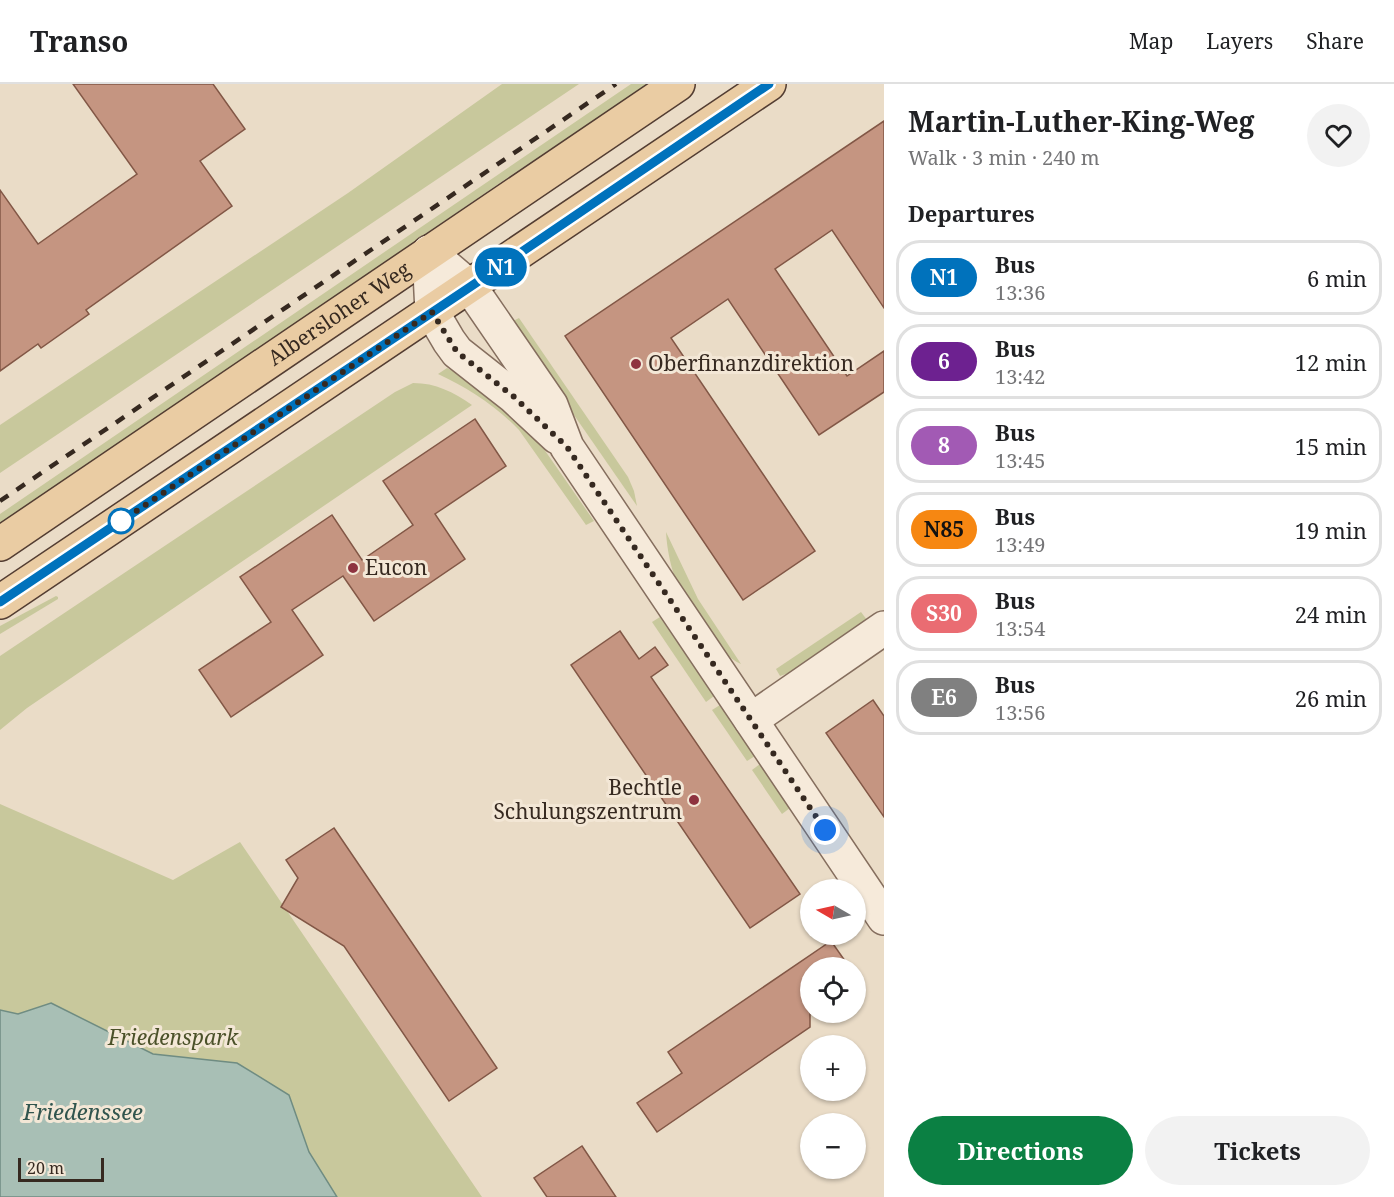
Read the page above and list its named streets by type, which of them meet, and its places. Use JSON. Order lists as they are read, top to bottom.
{
  "streets": {
    "main road": ["Albersloher Weg"]
  },
  "water": ["Friedenssee"],
  "parks": ["Friedenspark"],
  "places": ["Oberfinanzdirektion", "Eucon", "Bechtle Schulungszentrum"],
  "lines": ["bus line N1"],
  "scale_bar": "20 m",
  "north": "left",
  "page": {
    "header": "Transo",
    "nav": ["Map", "Layers", "Share"],
    "on_map": "N1",
    "heading": [
      ["Martin-Luther-King-Weg", "Walk · 3 min · 240 m"],
      "Departures"
    ],
    "list": [
      {
        "mark": "N1",
        "name": "Bus",
        "note": "13:36",
        "value": "6 min"
      },
      {
        "mark": "6",
        "name": "Bus",
        "note": "13:42",
        "value": "12 min"
      },
      {
        "mark": "8",
        "name": "Bus",
        "note": "13:45",
        "value": "15 min"
      },
      {
        "mark": "N85",
        "name": "Bus",
        "note": "13:49",
        "value": "19 min"
      },
      {
        "mark": "S30",
        "name": "Bus",
        "note": "13:54",
        "value": "24 min"
      },
      {
        "mark": "E6",
        "name": "Bus",
        "note": "13:56",
        "value": "26 min"
      }
    ],
    "map_buttons": ["+", "−"],
    "buttons": ["Directions", "Tickets"],
    "scale": "20 m"
  }
}
